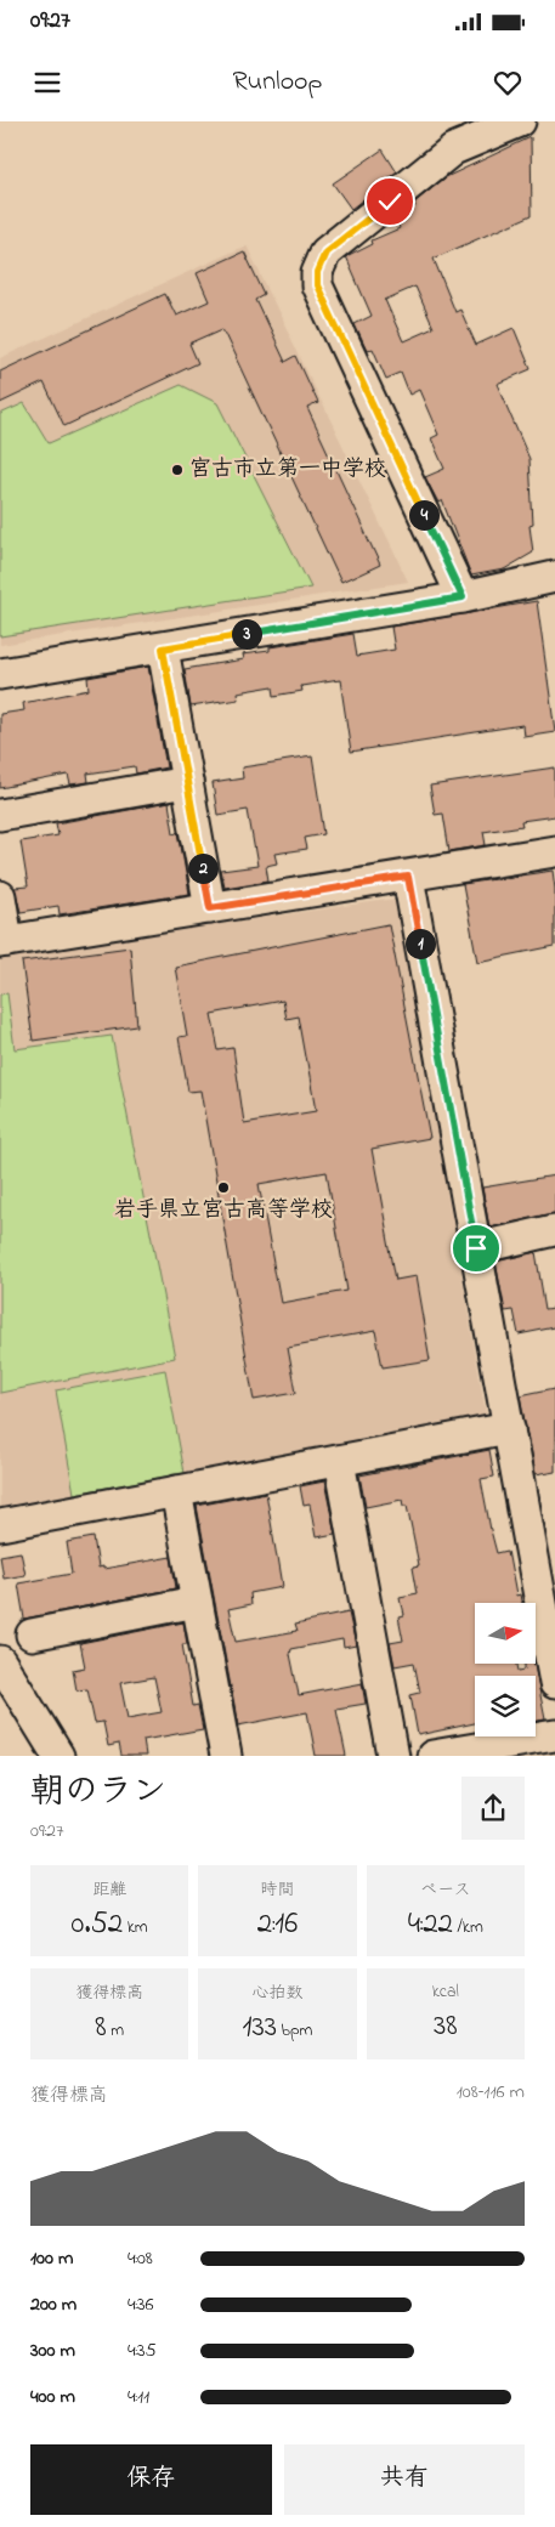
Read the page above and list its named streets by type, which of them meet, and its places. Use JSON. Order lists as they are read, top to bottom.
{
  "places": ["宮古市立第一中学校", "岩手県立宮古高等学校"],
  "north": "right",
  "page": {
    "status": "09:27",
    "header": "Runloop",
    "pins": [
      "4",
      "3",
      "2",
      "1"
    ],
    "heading": ["朝のラン", "09:27"],
    "stats": [
      ["距離", "0.52 km"],
      ["時間", "2:16"],
      ["ペース", "4:22 /km"],
      ["獲得標高", "8 m"],
      ["心拍数", "133 bpm"],
      ["kcal", "38"]
    ],
    "chart": ["獲得標高", "108–116 m"],
    "list": [
      {
        "name": "100 m",
        "note": "4:08"
      },
      {
        "name": "200 m",
        "note": "4:36"
      },
      {
        "name": "300 m",
        "note": "4:35"
      },
      {
        "name": "400 m",
        "note": "4:11"
      }
    ],
    "buttons": ["保存", "共有"]
  }
}
